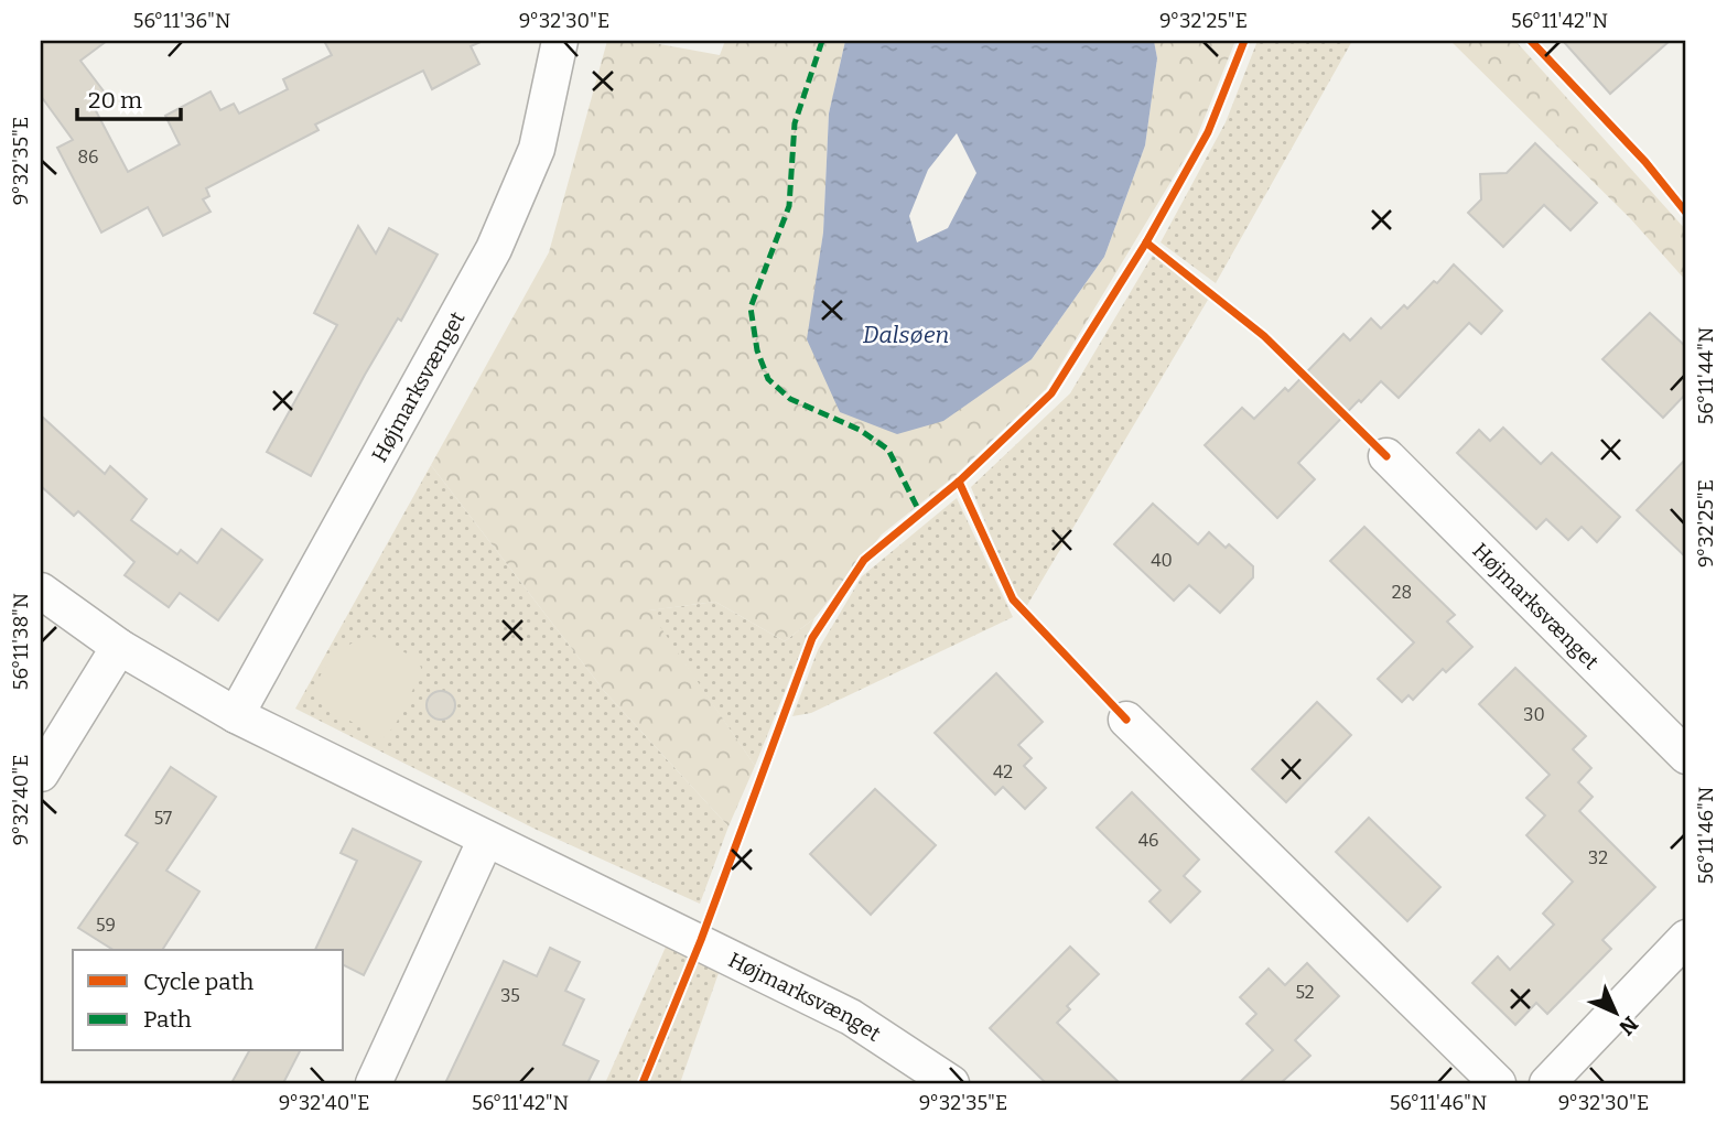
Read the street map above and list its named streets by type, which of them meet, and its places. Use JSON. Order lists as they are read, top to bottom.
{
  "streets": {
    "street": ["Højmarksvænget"]
  },
  "water": ["Dalsøen"],
  "house_numbers": [
    "86",
    "40",
    "28",
    "30",
    "42",
    "57",
    "46",
    "32",
    "59",
    "52",
    "35"
  ],
  "legend": ["Cycle path", "Path"],
  "scale_bar": "20 m",
  "north": "bottom right",
  "coordinates": [
    "56°11'36\"N",
    "9°32'30\"E",
    "9°32'25\"E",
    "56°11'42\"N",
    "9°32'35\"E",
    "56°11'44\"N",
    "56°11'38\"N",
    "9°32'40\"E",
    "56°11'46\"N"
  ]
}
